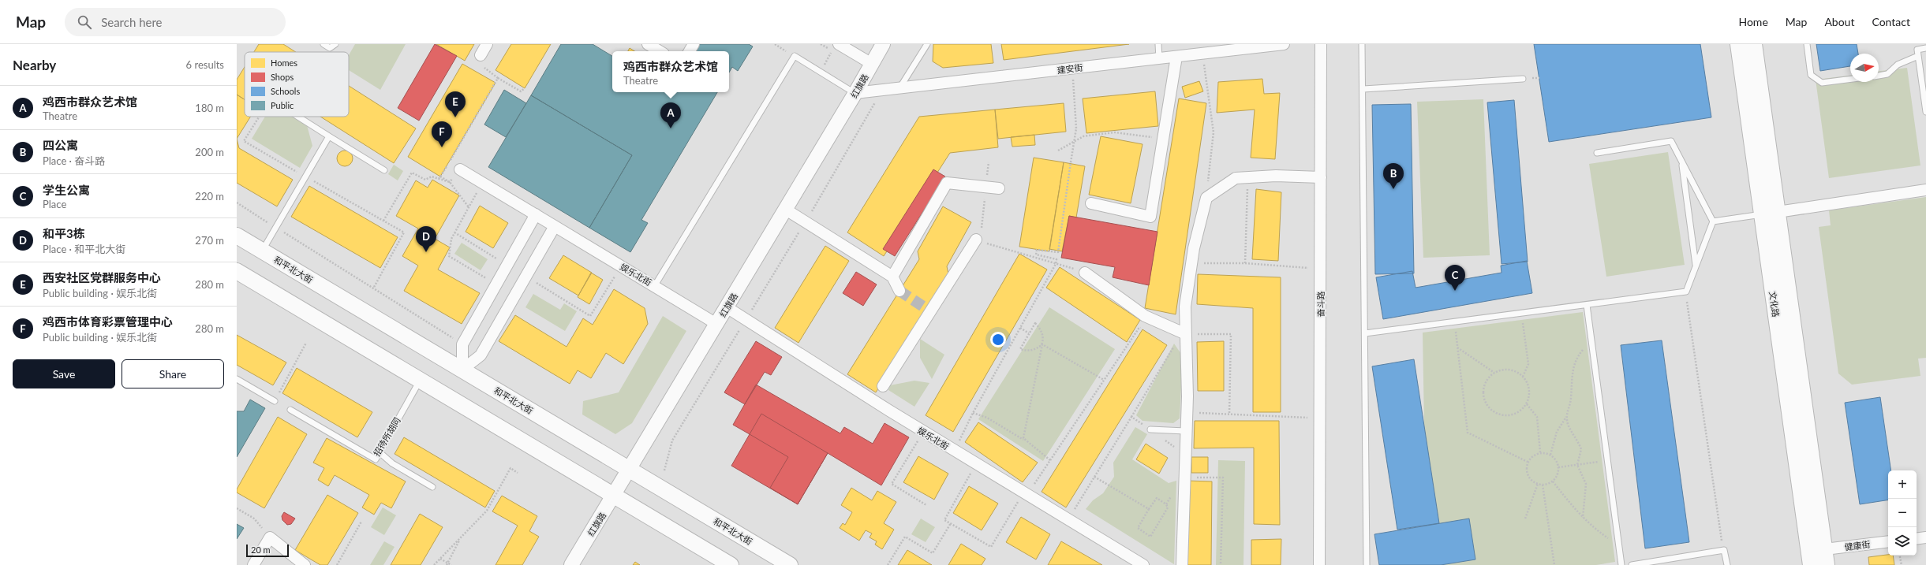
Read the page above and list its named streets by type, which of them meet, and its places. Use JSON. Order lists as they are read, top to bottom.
{
  "streets": {
    "main road": ["和平北大街", "文化路"],
    "street": [
      "建安街",
      "红旗路",
      "娱乐北街",
      "奋斗路",
      "健康街"
    ],
    "lane": ["招待所胡同"]
  },
  "crossings": [
    ["建安街", "红旗路"],
    ["红旗路", "和平北大街"],
    ["红旗路", "娱乐北街"],
    ["文化路", "健康街"]
  ],
  "legend": [
    "Homes",
    "Shops",
    "Schools",
    "Public"
  ],
  "scale_bar": "20 m",
  "north": "right",
  "page": {
    "header": "Map",
    "search": "Search here",
    "nav": [
      "Home",
      "Map",
      "About",
      "Contact"
    ],
    "heading": ["Nearby", "6 results"],
    "popup": ["鸡西市群众艺术馆", "Theatre"],
    "list": [
      {
        "mark": "A",
        "name": "鸡西市群众艺术馆",
        "note": "Theatre",
        "value": "180 m"
      },
      {
        "mark": "B",
        "name": "四公寓",
        "note": "Place · 奋斗路",
        "value": "200 m"
      },
      {
        "mark": "C",
        "name": "学生公寓",
        "note": "Place",
        "value": "220 m"
      },
      {
        "mark": "D",
        "name": "和平3栋",
        "note": "Place · 和平北大街",
        "value": "270 m"
      },
      {
        "mark": "E",
        "name": "西安社区党群服务中心",
        "note": "Public building · 娱乐北街",
        "value": "280 m"
      },
      {
        "mark": "F",
        "name": "鸡西市体育彩票管理中心",
        "note": "Public building · 娱乐北街",
        "value": "280 m"
      }
    ],
    "pins": [
      "E",
      "A",
      "F",
      "B",
      "D",
      "C"
    ],
    "buttons": ["Save", "Share"],
    "map_buttons": ["+", "−"],
    "scale": "20 m"
  }
}
